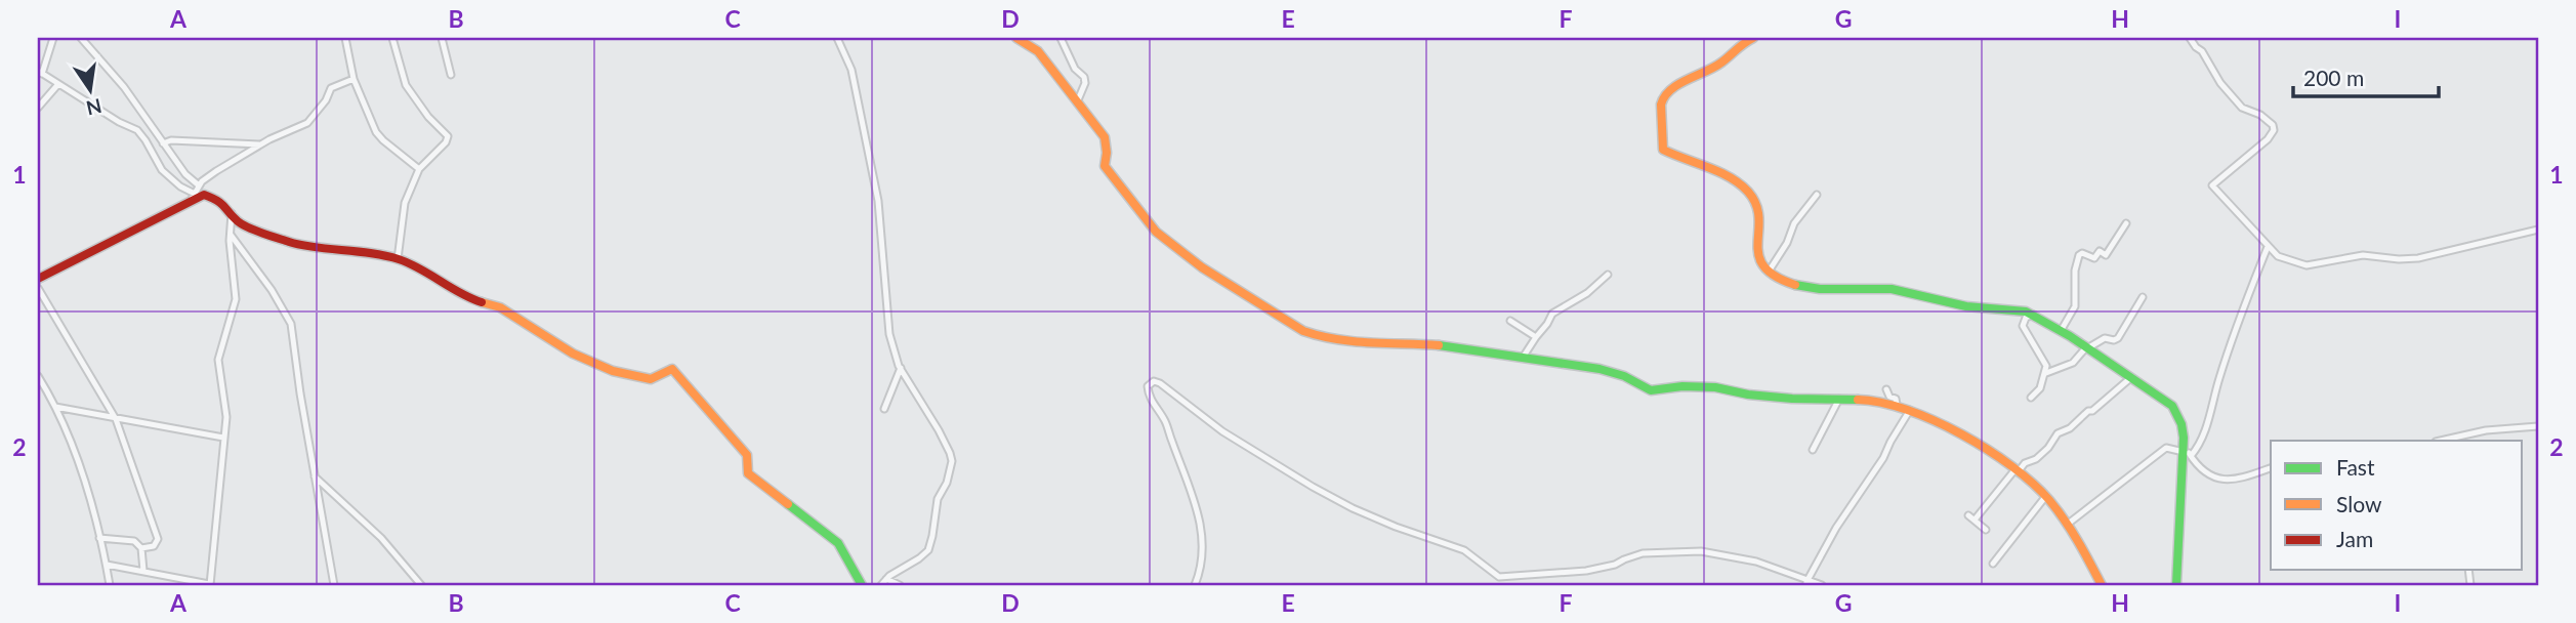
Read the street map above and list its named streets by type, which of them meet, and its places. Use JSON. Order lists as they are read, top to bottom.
{
  "legend": ["Fast", "Slow", "Jam"],
  "scale_bar": "200 m",
  "north": "bottom",
  "grid": {
    "columns": [
      "A",
      "B",
      "C",
      "D",
      "E",
      "F",
      "G",
      "H",
      "I"
    ],
    "rows": ["1", "2"]
  }
}
